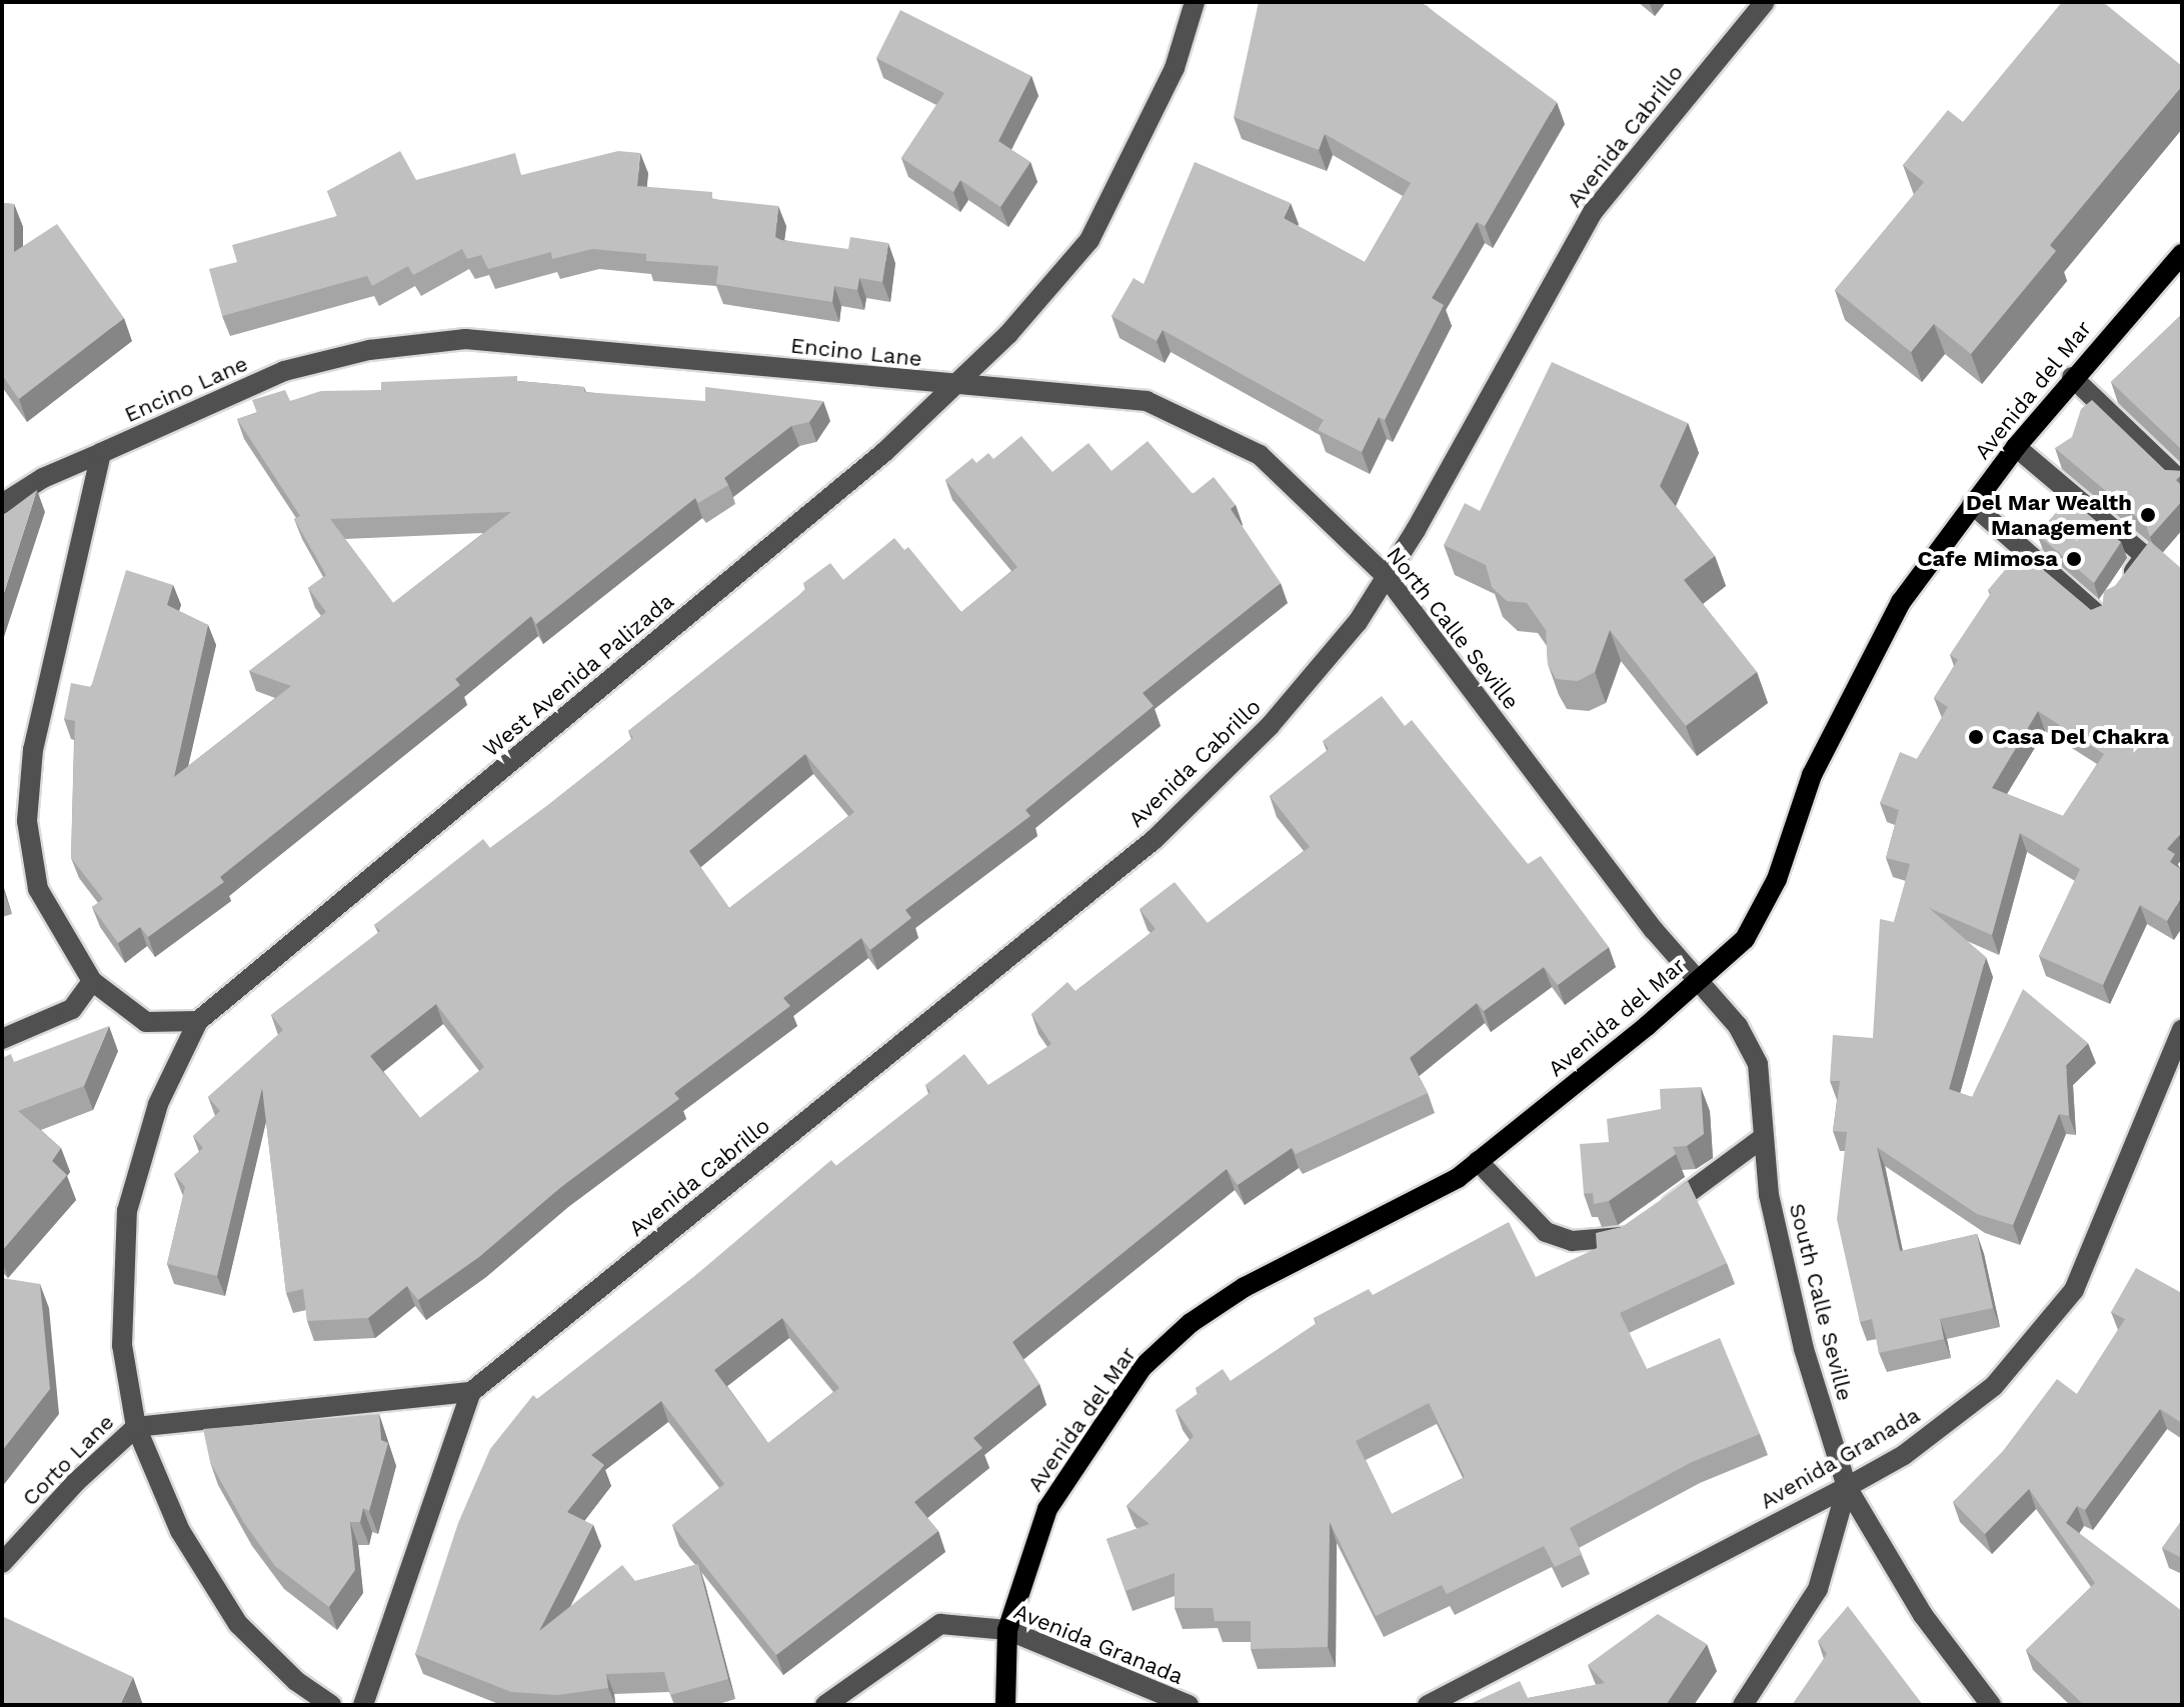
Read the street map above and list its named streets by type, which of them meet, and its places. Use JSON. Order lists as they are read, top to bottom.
{
  "streets": {
    "main road": ["Avenida del Mar"],
    "street": [
      "Avenida Cabrillo",
      "Encino Lane",
      "North Calle Seville",
      "West Avenida Palizada",
      "South Calle Seville",
      "Avenida Granada",
      "Corto Lane"
    ]
  },
  "crossings": [
    ["Avenida Cabrillo", "North Calle Seville"],
    ["Encino Lane", "North Calle Seville"],
    ["Encino Lane", "West Avenida Palizada"],
    ["Avenida del Mar", "North Calle Seville"],
    ["Avenida del Mar", "South Calle Seville"],
    ["Avenida del Mar", "Avenida Granada"],
    ["North Calle Seville", "West Avenida Palizada"],
    ["North Calle Seville", "South Calle Seville"],
    ["West Avenida Palizada", "Corto Lane"],
    ["South Calle Seville", "Avenida Granada"]
  ],
  "places": ["Del Mar Wealth Management", "Cafe Mimosa", "Casa Del Chakra"]
}
